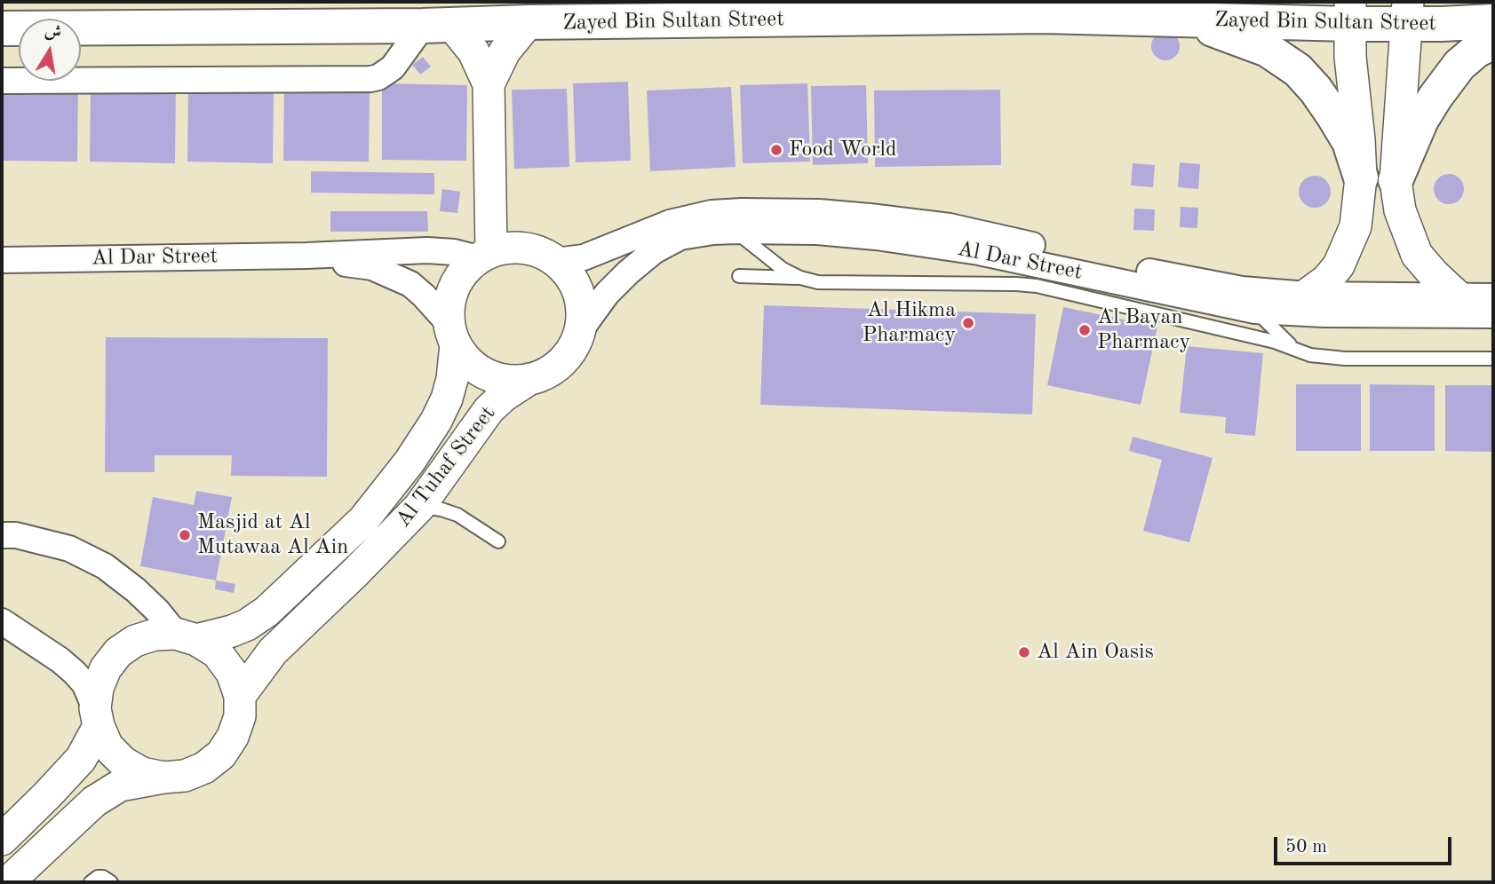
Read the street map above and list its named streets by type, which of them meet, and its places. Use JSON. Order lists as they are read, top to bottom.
{
  "streets": {
    "highway": ["Zayed Bin Sultan Street"],
    "street": ["Al Dar Street", "Al Tuhaf Street"]
  },
  "crossings": [
    ["Al Dar Street", "Al Tuhaf Street"]
  ],
  "places": [
    "Food World",
    "Al Hikma Pharmacy",
    "Al Bayan Pharmacy",
    "Masjid at Al Mutawaa Al Ain",
    "Al Ain Oasis"
  ],
  "scale_bar": "50 m",
  "north": "top"
}
